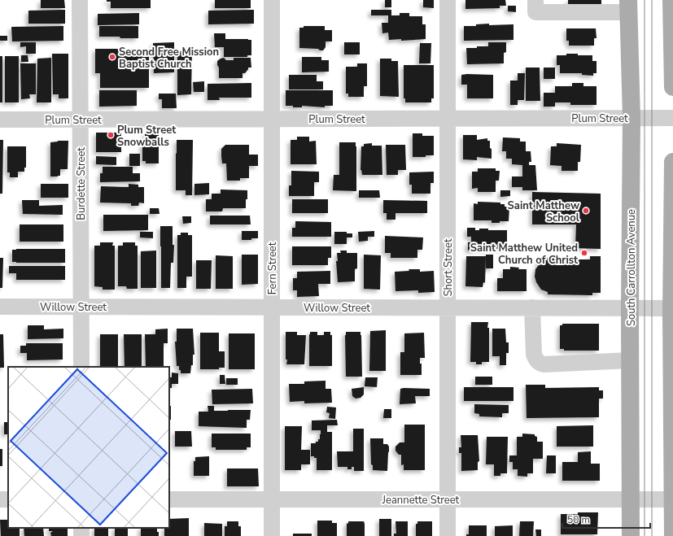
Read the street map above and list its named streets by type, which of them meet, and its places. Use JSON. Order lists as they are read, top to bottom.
{
  "streets": {
    "main road": ["South Carrollton Avenue"],
    "street": [
      "Plum Street",
      "Burdette Street",
      "Short Street",
      "Fern Street",
      "Willow Street",
      "Jeannette Street"
    ]
  },
  "crossings": [
    ["Plum Street", "Burdette Street"],
    ["Plum Street", "Short Street"],
    ["Plum Street", "South Carrollton Avenue"],
    ["Plum Street", "Fern Street"],
    ["Burdette Street", "Willow Street"],
    ["Short Street", "Willow Street"],
    ["Short Street", "Jeannette Street"],
    ["South Carrollton Avenue", "Willow Street"],
    ["South Carrollton Avenue", "Jeannette Street"],
    ["Fern Street", "Willow Street"],
    ["Fern Street", "Jeannette Street"]
  ],
  "places": [
    "Second Free Mission Baptist Church",
    "Plum Street Snowballs",
    "Saint Matthew School",
    "Saint Matthew United Church of Christ"
  ],
  "scale_bar": "50 m"
}
